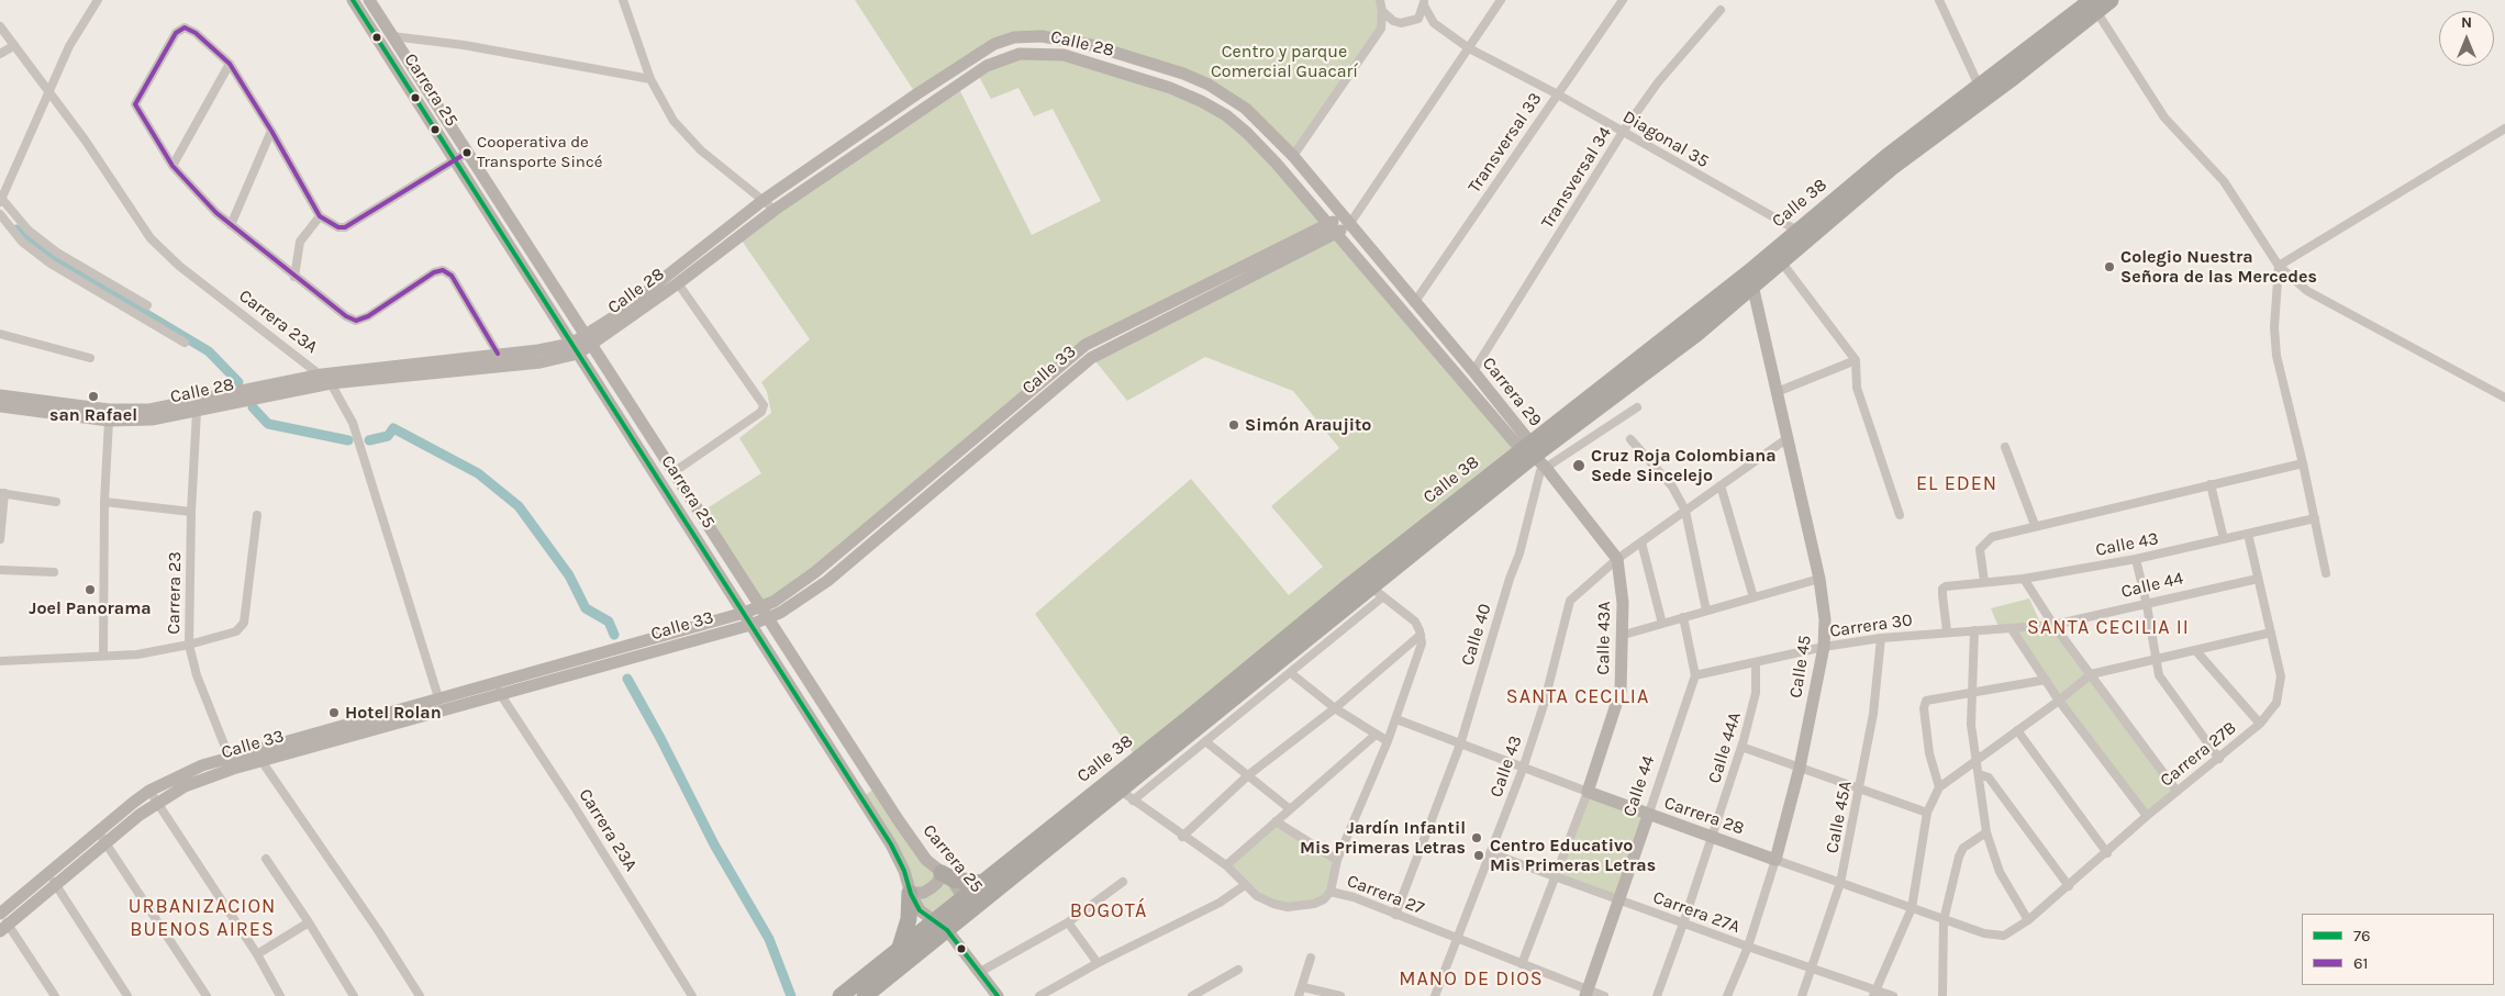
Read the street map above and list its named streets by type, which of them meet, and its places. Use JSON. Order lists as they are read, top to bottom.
{
  "streets": {
    "highway": ["Calle 38"],
    "street": [
      "Calle 28",
      "Carrera 25",
      "Diagonal 35",
      "Transversal 33",
      "Transversal 34",
      "Carrera 23A",
      "Calle 33",
      "Carrera 29",
      "Calle 43",
      "Calle 44",
      "Carrera 23",
      "Carrera 30",
      "Calle 40",
      "Calle 43A",
      "Calle 45",
      "Calle 44A",
      "Carrera 27B",
      "Carrera 28",
      "Calle 45A",
      "Carrera 27",
      "Carrera 27A"
    ]
  },
  "crossings": [
    ["Calle 28", "Carrera 25"],
    ["Calle 28", "Carrera 23A"],
    ["Calle 28", "Carrera 29"],
    ["Calle 28", "Carrera 23"],
    ["Carrera 25", "Calle 38"],
    ["Carrera 25", "Calle 33"],
    ["Diagonal 35", "Transversal 33"],
    ["Diagonal 35", "Transversal 34"],
    ["Diagonal 35", "Calle 38"],
    ["Transversal 33", "Carrera 29"],
    ["Transversal 34", "Carrera 29"],
    ["Calle 38", "Carrera 29"],
    ["Calle 38", "Calle 43A"],
    ["Calle 38", "Calle 45"],
    ["Calle 38", "Carrera 27"],
    ["Carrera 23A", "Calle 33"],
    ["Calle 33", "Carrera 29"],
    ["Calle 33", "Carrera 23"],
    ["Carrera 29", "Calle 43A"],
    ["Calle 43", "Carrera 30"],
    ["Calle 43", "Calle 43A"],
    ["Calle 43", "Calle 45"],
    ["Calle 43", "Carrera 27B"],
    ["Calle 43", "Carrera 28"],
    ["Calle 43", "Carrera 27"],
    ["Calle 43", "Carrera 27A"],
    ["Calle 44", "Carrera 30"],
    ["Calle 44", "Carrera 27B"],
    ["Calle 44", "Carrera 28"],
    ["Calle 44", "Carrera 27"],
    ["Calle 44", "Carrera 27A"],
    ["Carrera 30", "Calle 45"],
    ["Carrera 30", "Calle 44A"],
    ["Carrera 30", "Calle 45A"],
    ["Calle 40", "Calle 43A"],
    ["Calle 40", "Carrera 28"],
    ["Calle 40", "Carrera 27"],
    ["Calle 43A", "Carrera 28"],
    ["Calle 43A", "Carrera 27"],
    ["Calle 43A", "Carrera 27A"],
    ["Calle 45", "Carrera 28"],
    ["Calle 45", "Carrera 27A"],
    ["Calle 44A", "Carrera 28"],
    ["Calle 44A", "Carrera 27A"],
    ["Carrera 27B", "Carrera 28"],
    ["Carrera 28", "Calle 45A"],
    ["Calle 45A", "Carrera 27A"]
  ],
  "districts": [
    "EL EDEN",
    "SANTA CECILIA II",
    "SANTA CECILIA",
    "URBANIZACION BUENOS AIRES",
    "BOGOTÁ",
    "MANO DE DIOS"
  ],
  "parks": ["Centro y parque Comercial Guacarí"],
  "places": [
    "Cooperativa de Transporte Sincé",
    "Colegio Nuestra Señora de las Mercedes",
    "san Rafael",
    "Simón Araujito",
    "Cruz Roja Colombiana Sede Sincelejo",
    "Joel Panorama",
    "Hotel Rolan",
    "Jardín Infantil Mis Primeras Letras",
    "Centro Educativo Mis Primeras Letras"
  ],
  "lines": ["transit line 76", "transit line 61"],
  "legend": ["76", "61"],
  "north": "top"
}
